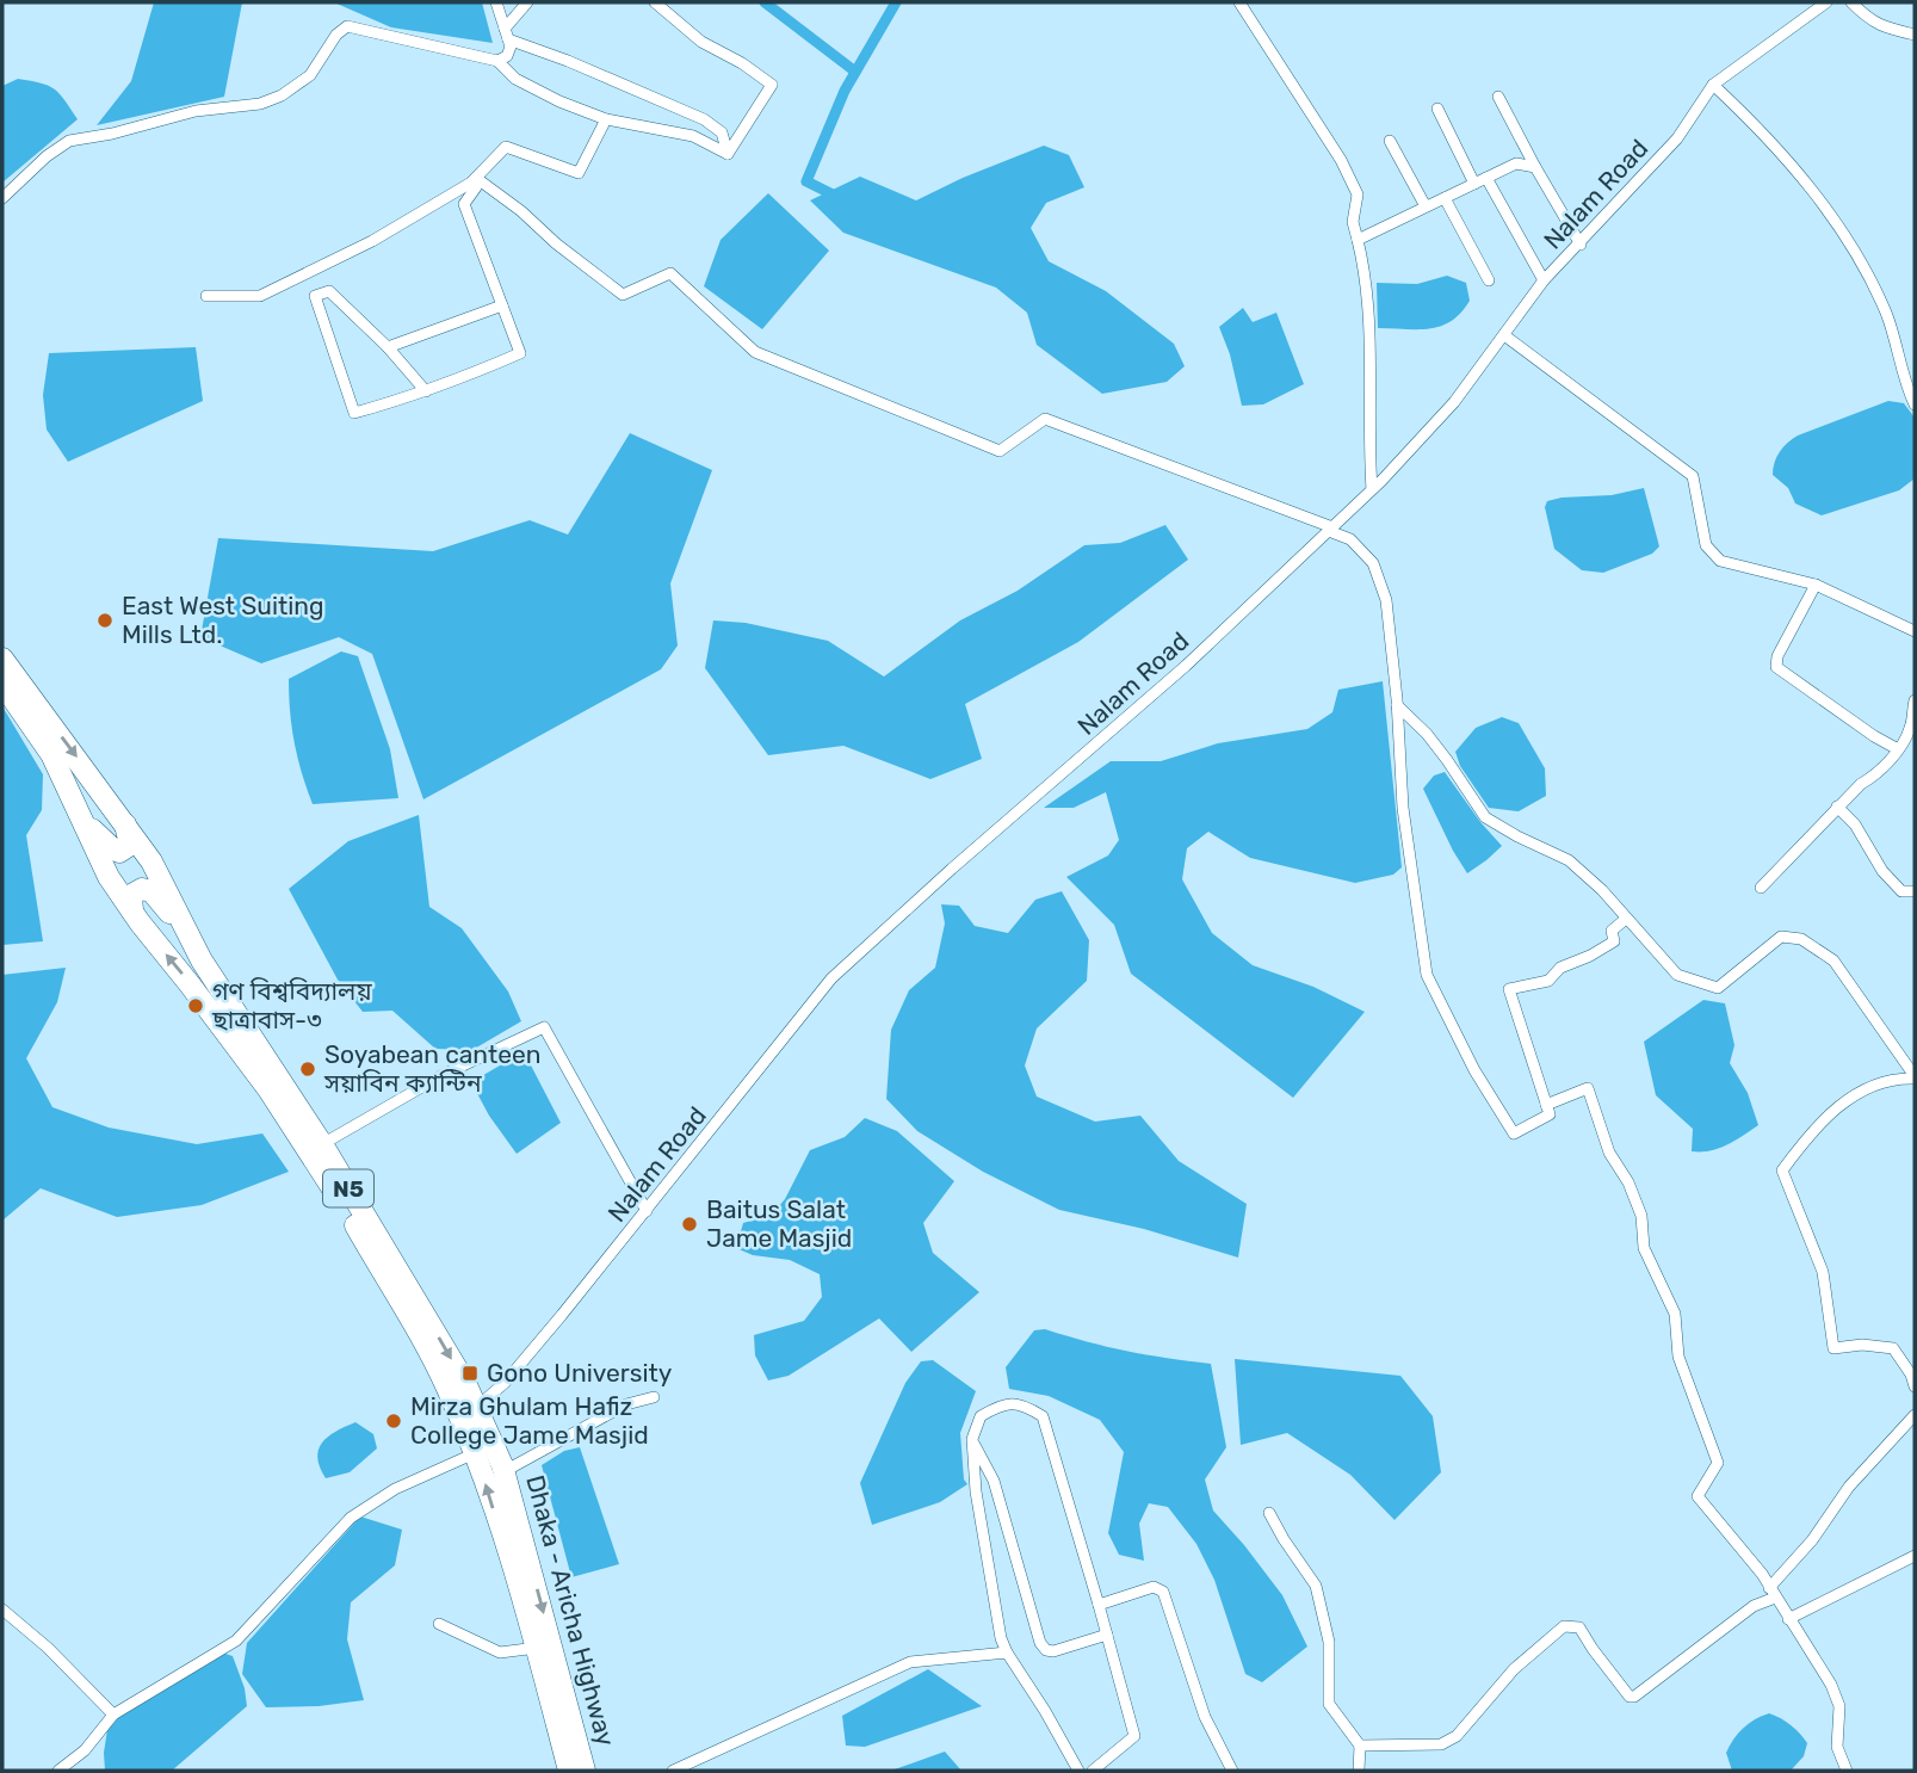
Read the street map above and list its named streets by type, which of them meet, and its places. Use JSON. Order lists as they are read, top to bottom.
{
  "streets": {
    "highway": ["N5", "Dhaka - Aricha Highway"],
    "street": ["Nalam Road"]
  },
  "crossings": [
    ["Nalam Road", "Dhaka - Aricha Highway"]
  ],
  "places": {
    "other": [
      "East West Suiting Mills Ltd.",
      "গণ বিশ্ববিদ্যালয় ছাত্রাবাস-৩",
      "Soyabean canteen সয়াবিন ক্যান্টিন",
      "Baitus Salat Jame Masjid",
      "Mirza Ghulam Hafiz College Jame Masjid"
    ],
    "transit": ["Gono University"]
  }
}
